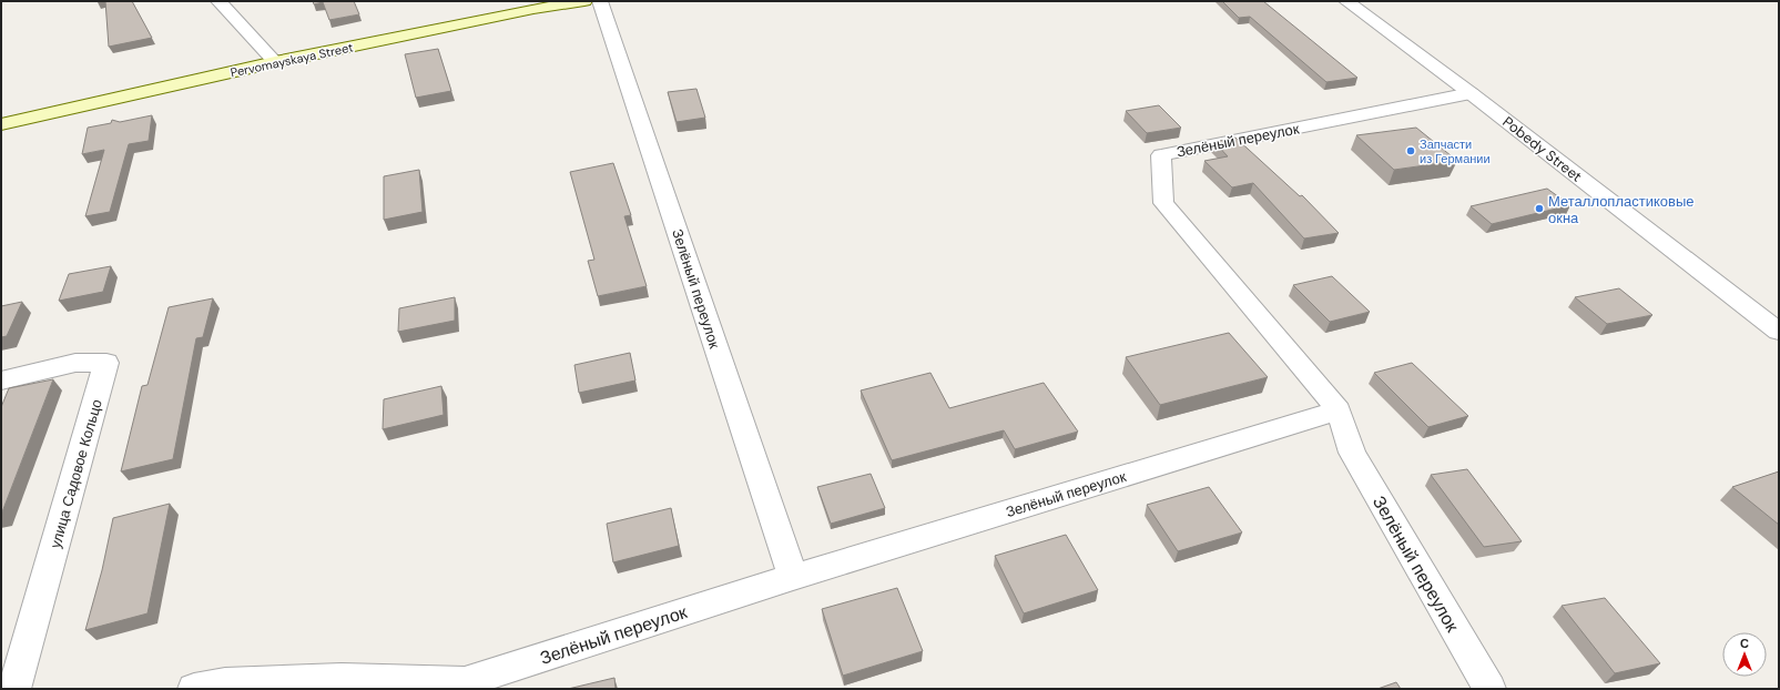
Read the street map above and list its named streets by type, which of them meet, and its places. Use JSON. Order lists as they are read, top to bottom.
{
  "streets": {
    "main road": ["Pervomayskaya Street"],
    "street": ["Зелёный переулок", "Pobedy Street", "улица Садовое Кольцо"]
  },
  "crossings": [
    ["Зелёный переулок", "Pobedy Street"]
  ],
  "places": ["Запчасти из Германии", "Металлопластиковые окна"],
  "north": "top"
}
